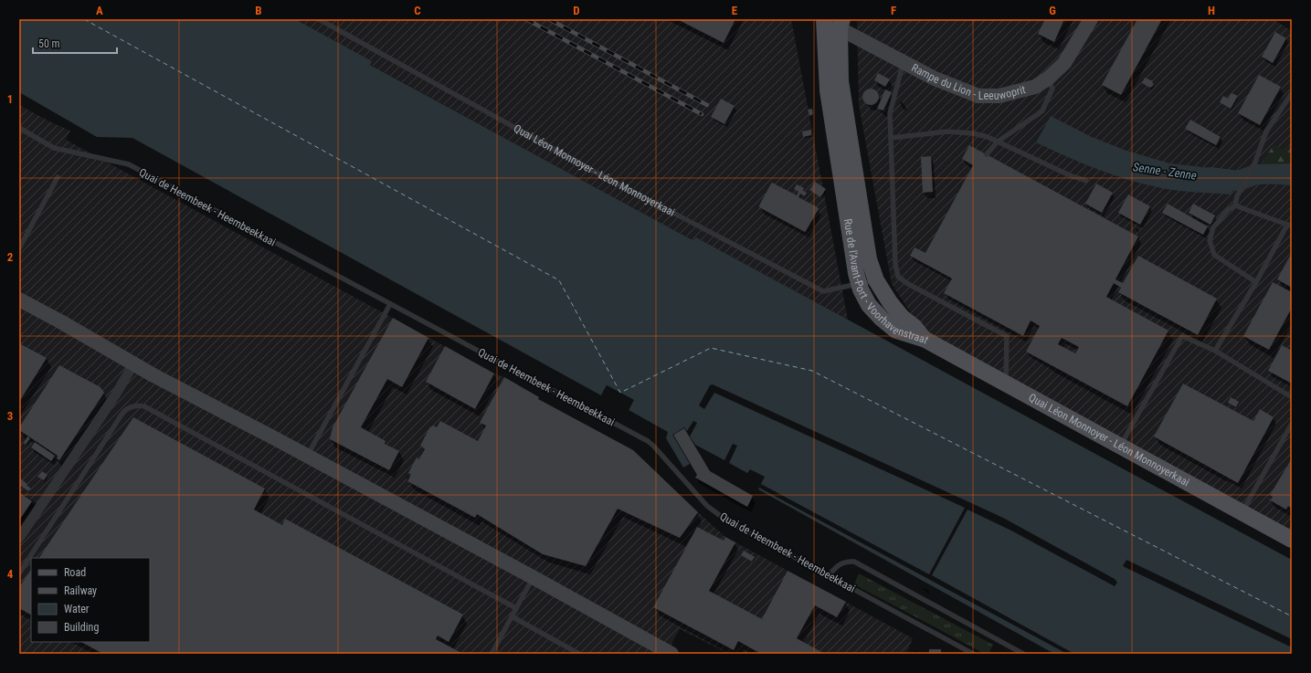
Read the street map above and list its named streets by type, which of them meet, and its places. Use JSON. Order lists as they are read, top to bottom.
{
  "streets": {
    "main road": ["Rampe du Lion - Leeuwoprit", "Quai Léon Monnoyer - Léon Monnoyerkaai", "Rue de l'Avant-Port - Voorhavenstraat"],
    "lane": ["Quai de Heembeek - Heembeekkaai"]
  },
  "crossings": [
    ["Rampe du Lion - Leeuwoprit", "Rue de l'Avant-Port - Voorhavenstraat"],
    ["Quai Léon Monnoyer - Léon Monnoyerkaai", "Rue de l'Avant-Port - Voorhavenstraat"]
  ],
  "water": ["Senne - Zenne"],
  "legend": [
    "Road",
    "Railway",
    "Water",
    "Building"
  ],
  "scale_bar": "50 m",
  "grid": {
    "columns": [
      "A",
      "B",
      "C",
      "D",
      "E",
      "F",
      "G",
      "H"
    ],
    "rows": [
      "1",
      "2",
      "3",
      "4"
    ]
  }
}
